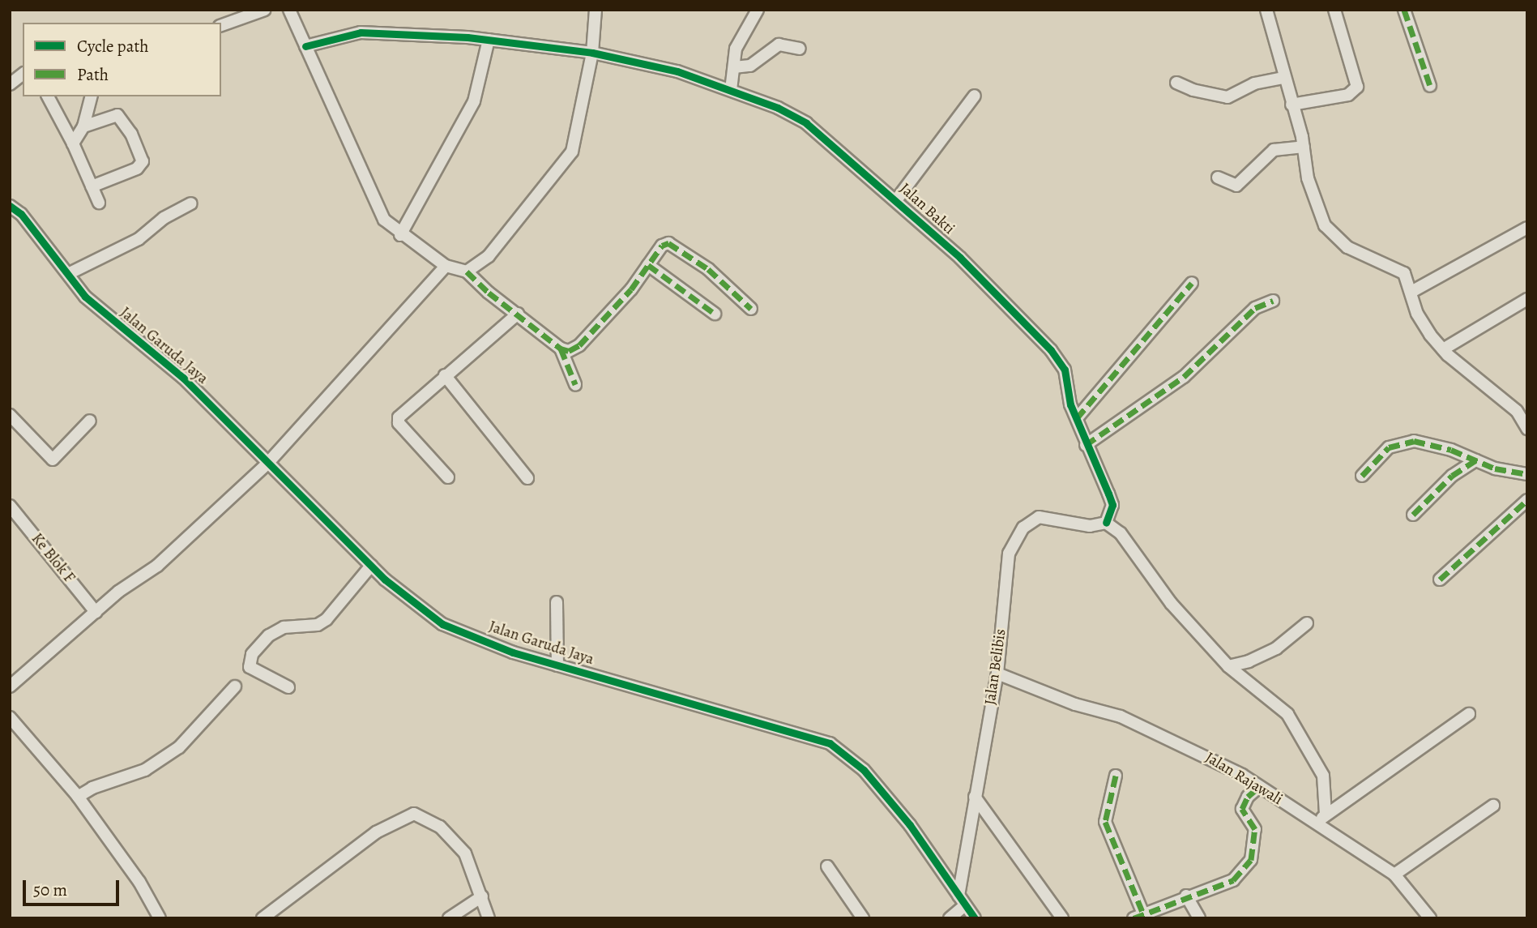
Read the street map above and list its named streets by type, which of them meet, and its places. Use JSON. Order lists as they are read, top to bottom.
{
  "streets": {
    "street": [
      "Jalan Bakti",
      "Jalan Garuda Jaya",
      "Ke Blok F",
      "Jalan Belibis",
      "Jalan Rajawali"
    ]
  },
  "crossings": [
    ["Jalan Bakti", "Jalan Belibis"],
    ["Jalan Garuda Jaya", "Jalan Belibis"],
    ["Jalan Belibis", "Jalan Rajawali"]
  ],
  "legend": ["Cycle path", "Path"],
  "scale_bar": "50 m"
}
